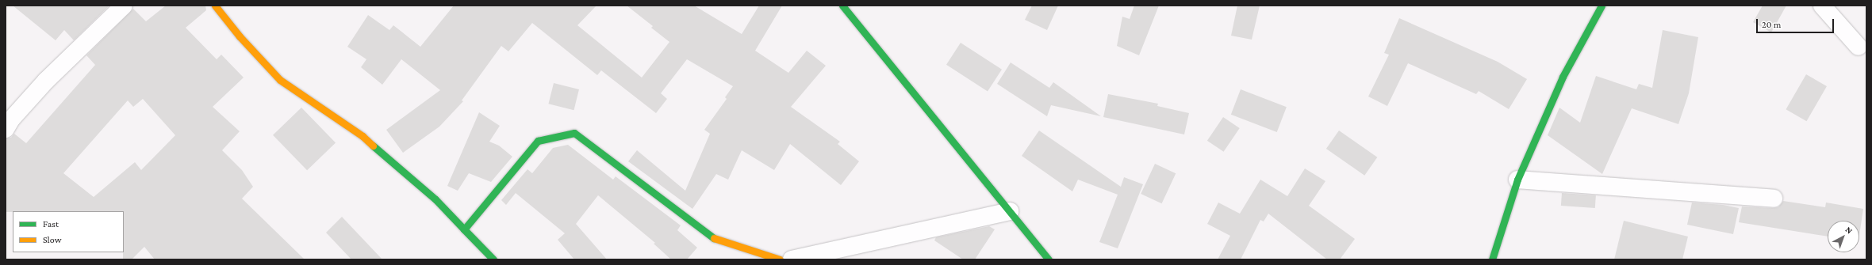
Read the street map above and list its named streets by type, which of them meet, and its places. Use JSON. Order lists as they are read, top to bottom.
{
  "legend": ["Fast", "Slow"],
  "scale_bar": "20 m",
  "north": "top right"
}
